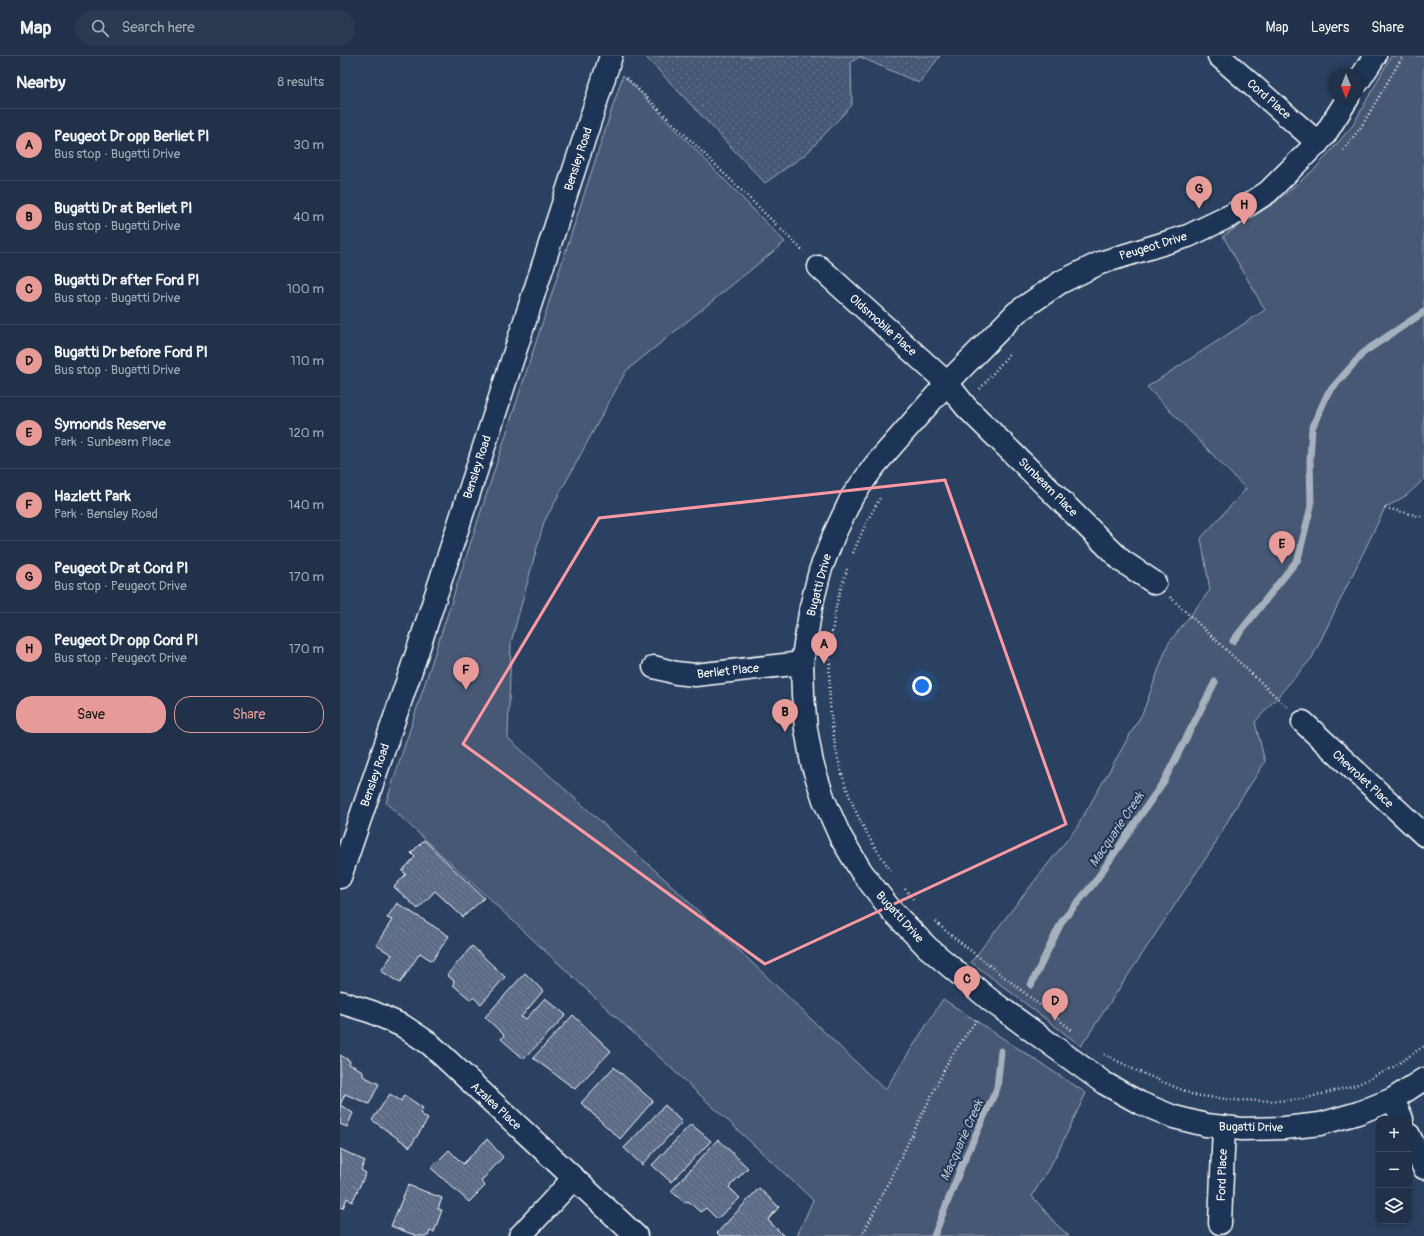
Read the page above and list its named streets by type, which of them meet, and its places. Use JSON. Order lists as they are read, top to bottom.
{
  "streets": {
    "street": [
      "Cord Place",
      "Bensley Road",
      "Peugeot Drive",
      "Oldsmobile Place",
      "Sunbeam Place",
      "Bugatti Drive",
      "Berliet Place",
      "Chevrolet Place",
      "Azalea Place",
      "Ford Place"
    ]
  },
  "crossings": [
    ["Cord Place", "Peugeot Drive"],
    ["Peugeot Drive", "Oldsmobile Place"],
    ["Peugeot Drive", "Sunbeam Place"],
    ["Peugeot Drive", "Bugatti Drive"],
    ["Oldsmobile Place", "Sunbeam Place"],
    ["Oldsmobile Place", "Bugatti Drive"],
    ["Sunbeam Place", "Bugatti Drive"],
    ["Bugatti Drive", "Berliet Place"],
    ["Bugatti Drive", "Ford Place"]
  ],
  "water": ["Macquarie Creek"],
  "north": "bottom",
  "page": {
    "header": "Map",
    "search": "Search here",
    "nav": ["Map", "Layers", "Share"],
    "heading": ["Nearby", "8 results"],
    "list": [
      {
        "mark": "A",
        "name": "Peugeot Dr opp Berliet Pl",
        "note": "Bus stop · Bugatti Drive",
        "value": "30 m"
      },
      {
        "mark": "B",
        "name": "Bugatti Dr at Berliet Pl",
        "note": "Bus stop · Bugatti Drive",
        "value": "40 m"
      },
      {
        "mark": "C",
        "name": "Bugatti Dr after Ford Pl",
        "note": "Bus stop · Bugatti Drive",
        "value": "100 m"
      },
      {
        "mark": "D",
        "name": "Bugatti Dr before Ford Pl",
        "note": "Bus stop · Bugatti Drive",
        "value": "110 m"
      },
      {
        "mark": "E",
        "name": "Symonds Reserve",
        "note": "Park · Sunbeam Place",
        "value": "120 m"
      },
      {
        "mark": "F",
        "name": "Hazlett Park",
        "note": "Park · Bensley Road",
        "value": "140 m"
      },
      {
        "mark": "G",
        "name": "Peugeot Dr at Cord Pl",
        "note": "Bus stop · Peugeot Drive",
        "value": "170 m"
      },
      {
        "mark": "H",
        "name": "Peugeot Dr opp Cord Pl",
        "note": "Bus stop · Peugeot Drive",
        "value": "170 m"
      }
    ],
    "pins": [
      "G",
      "H",
      "E",
      "A",
      "F",
      "B",
      "C",
      "D"
    ],
    "buttons": ["Save", "Share"],
    "map_buttons": ["+", "−"]
  }
}
